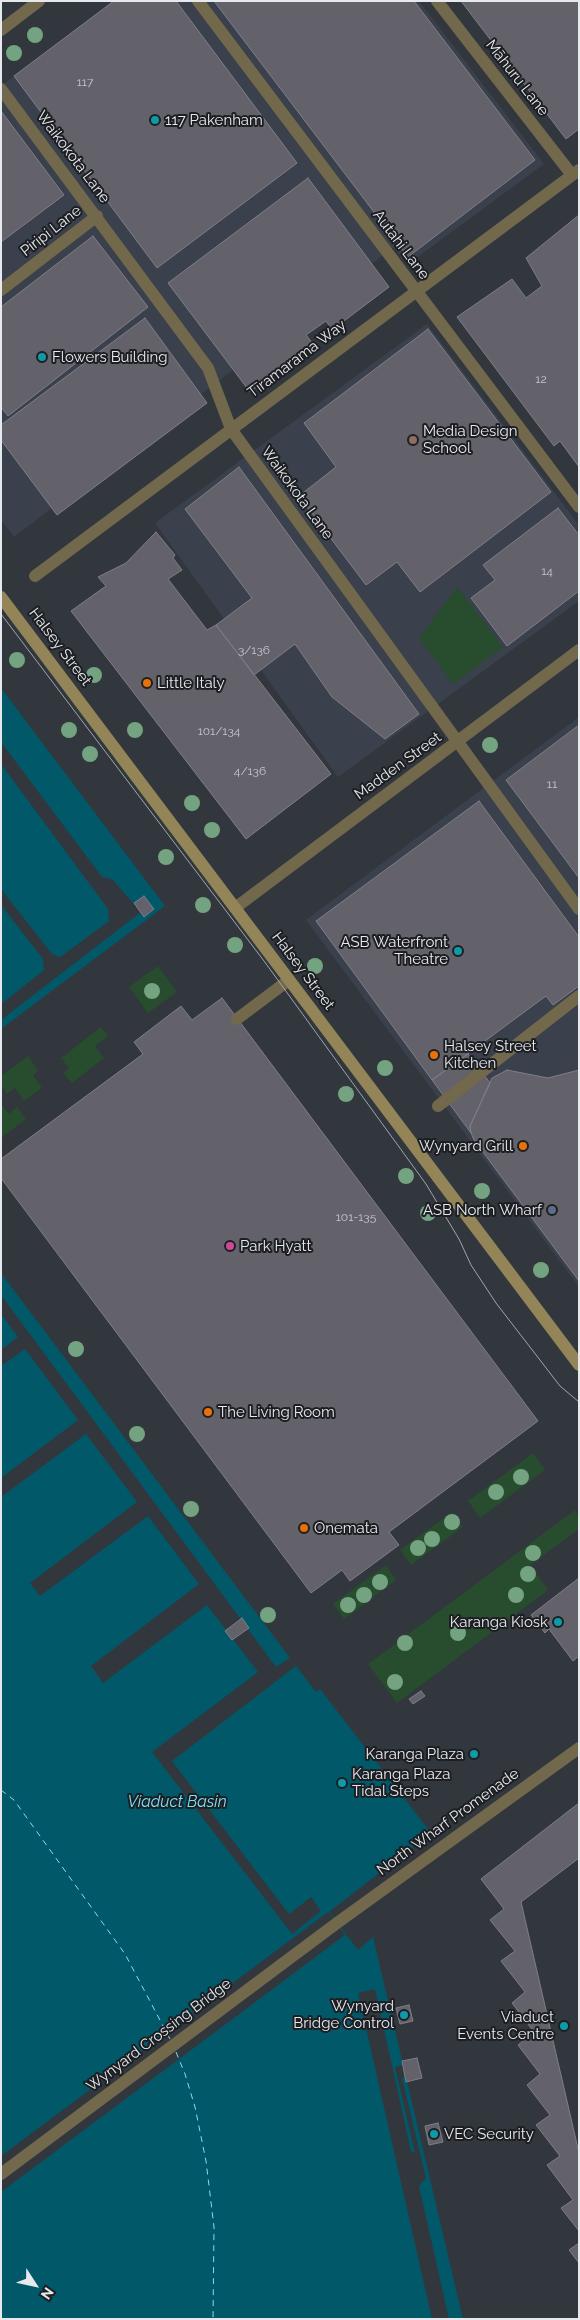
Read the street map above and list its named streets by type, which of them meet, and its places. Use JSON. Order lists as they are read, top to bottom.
{
  "streets": {
    "main road": ["Halsey Street"],
    "street": [
      "Māhuru Lane",
      "Waikokota Lane",
      "Piripi Lane",
      "Autahi Lane",
      "Tīramarama Way",
      "Madden Street",
      "North Wharf Promenade",
      "Wynyard Crossing Bridge"
    ]
  },
  "crossings": [
    ["Māhuru Lane", "Tīramarama Way"],
    ["Waikokota Lane", "Piripi Lane"],
    ["Waikokota Lane", "Tīramarama Way"],
    ["Waikokota Lane", "Madden Street"],
    ["Autahi Lane", "Tīramarama Way"],
    ["Halsey Street", "Madden Street"],
    ["North Wharf Promenade", "Wynyard Crossing Bridge"]
  ],
  "water": ["Viaduct Basin"],
  "places": [
    "117 Pakenham",
    "Flowers Building",
    "Media Design School",
    "Little Italy",
    "ASB Waterfront Theatre",
    "Halsey Street Kitchen",
    "Wynyard Grill",
    "ASB North Wharf",
    "Park Hyatt",
    "The Living Room",
    "Onemata",
    "Karanga Kiosk",
    "Karanga Plaza",
    "Karanga Plaza Tidal Steps",
    "Wynyard Bridge Control",
    "Viaduct Events Centre",
    "VEC Security"
  ],
  "house_numbers": [
    "117",
    "12",
    "14",
    "3/136",
    "101/134",
    "4/136",
    "11",
    "101-135"
  ],
  "north": "bottom right"
}
